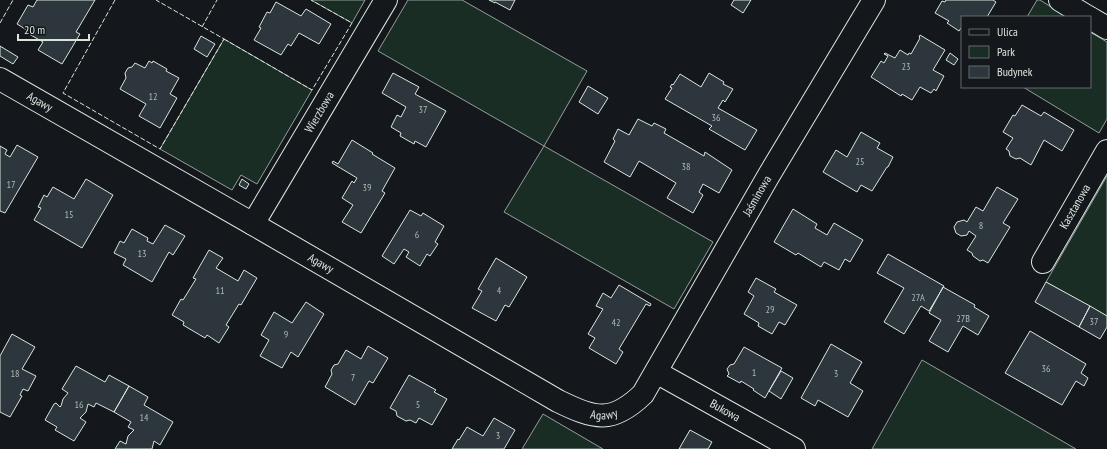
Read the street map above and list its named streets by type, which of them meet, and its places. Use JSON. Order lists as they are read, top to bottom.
{
  "streets": {
    "street": [
      "Agawy",
      "Wierzbowa",
      "Jaśminowa",
      "Kasztanowa",
      "Bukowa"
    ]
  },
  "crossings": [
    ["Agawy", "Wierzbowa"],
    ["Agawy", "Jaśminowa"],
    ["Jaśminowa", "Bukowa"]
  ],
  "house_numbers": [
    "23",
    "12",
    "37",
    "36",
    "25",
    "38",
    "17",
    "39",
    "15",
    "8",
    "6",
    "13",
    "11",
    "4",
    "27A",
    "29",
    "27B",
    "37",
    "42",
    "9",
    "36",
    "1",
    "18",
    "3",
    "7",
    "16",
    "5",
    "14",
    "3"
  ],
  "legend": ["Ulica", "Park", "Budynek"],
  "scale_bar": "20 m"
}
